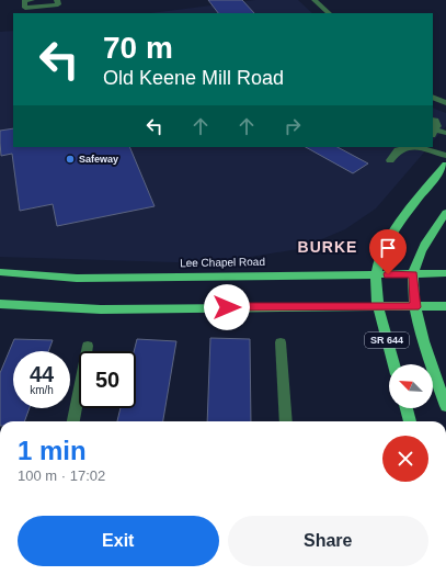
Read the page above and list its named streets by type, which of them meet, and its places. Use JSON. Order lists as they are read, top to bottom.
{
  "streets": {
    "main road": ["Lee Chapel Road", "SR 644"]
  },
  "crossings": [
    ["Lee Chapel Road", "SR 644"]
  ],
  "districts": ["BURKE"],
  "places": ["Safeway"],
  "north": "top left",
  "page": {
    "turn": ["70 m", "Old Keene Mill Road"],
    "speed": "44 km/h",
    "limit": "50",
    "heading": ["1 min", "100 m · 17:02"],
    "buttons": ["Exit", "Share"]
  }
}
